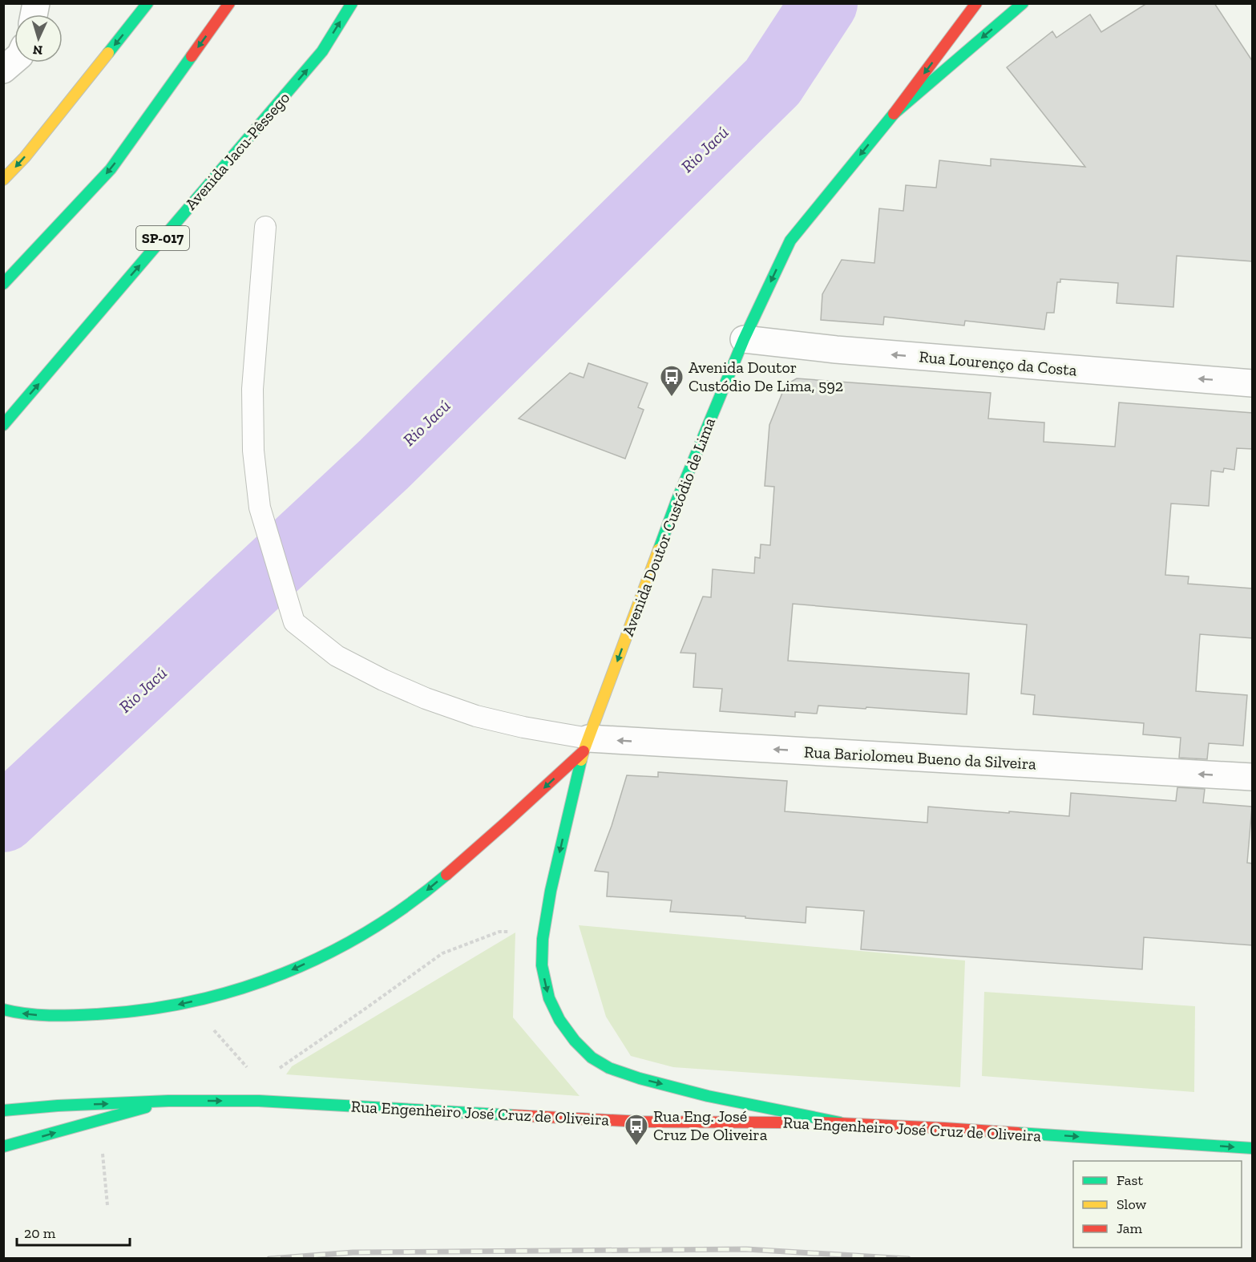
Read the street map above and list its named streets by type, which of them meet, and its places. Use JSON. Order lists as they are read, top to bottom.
{
  "streets": {
    "main road": [
      "Avenida Jacu-Pêssego",
      "SP-017",
      "Avenida Doutor Custódio de Lima",
      "Rua Engenheiro José Cruz de Oliveira"
    ],
    "street": ["Rua Lourenço da Costa", "Rua Bariolomeu Bueno da Silveira"]
  },
  "crossings": [
    ["Rua Lourenço da Costa", "Avenida Doutor Custódio de Lima"],
    ["Avenida Doutor Custódio de Lima", "Rua Bariolomeu Bueno da Silveira"],
    ["Avenida Doutor Custódio de Lima", "Rua Engenheiro José Cruz de Oliveira"]
  ],
  "one_way": ["Rua Lourenço da Costa", "Rua Bariolomeu Bueno da Silveira", "Rua Engenheiro José Cruz de Oliveira"],
  "water": ["Rio Jacú"],
  "places": {
    "bus stop": ["Avenida Doutor Custódio De Lima, 592", "Rua Eng. José Cruz De Oliveira"]
  },
  "legend": ["Fast", "Slow", "Jam"],
  "scale_bar": "20 m",
  "north": "bottom"
}
